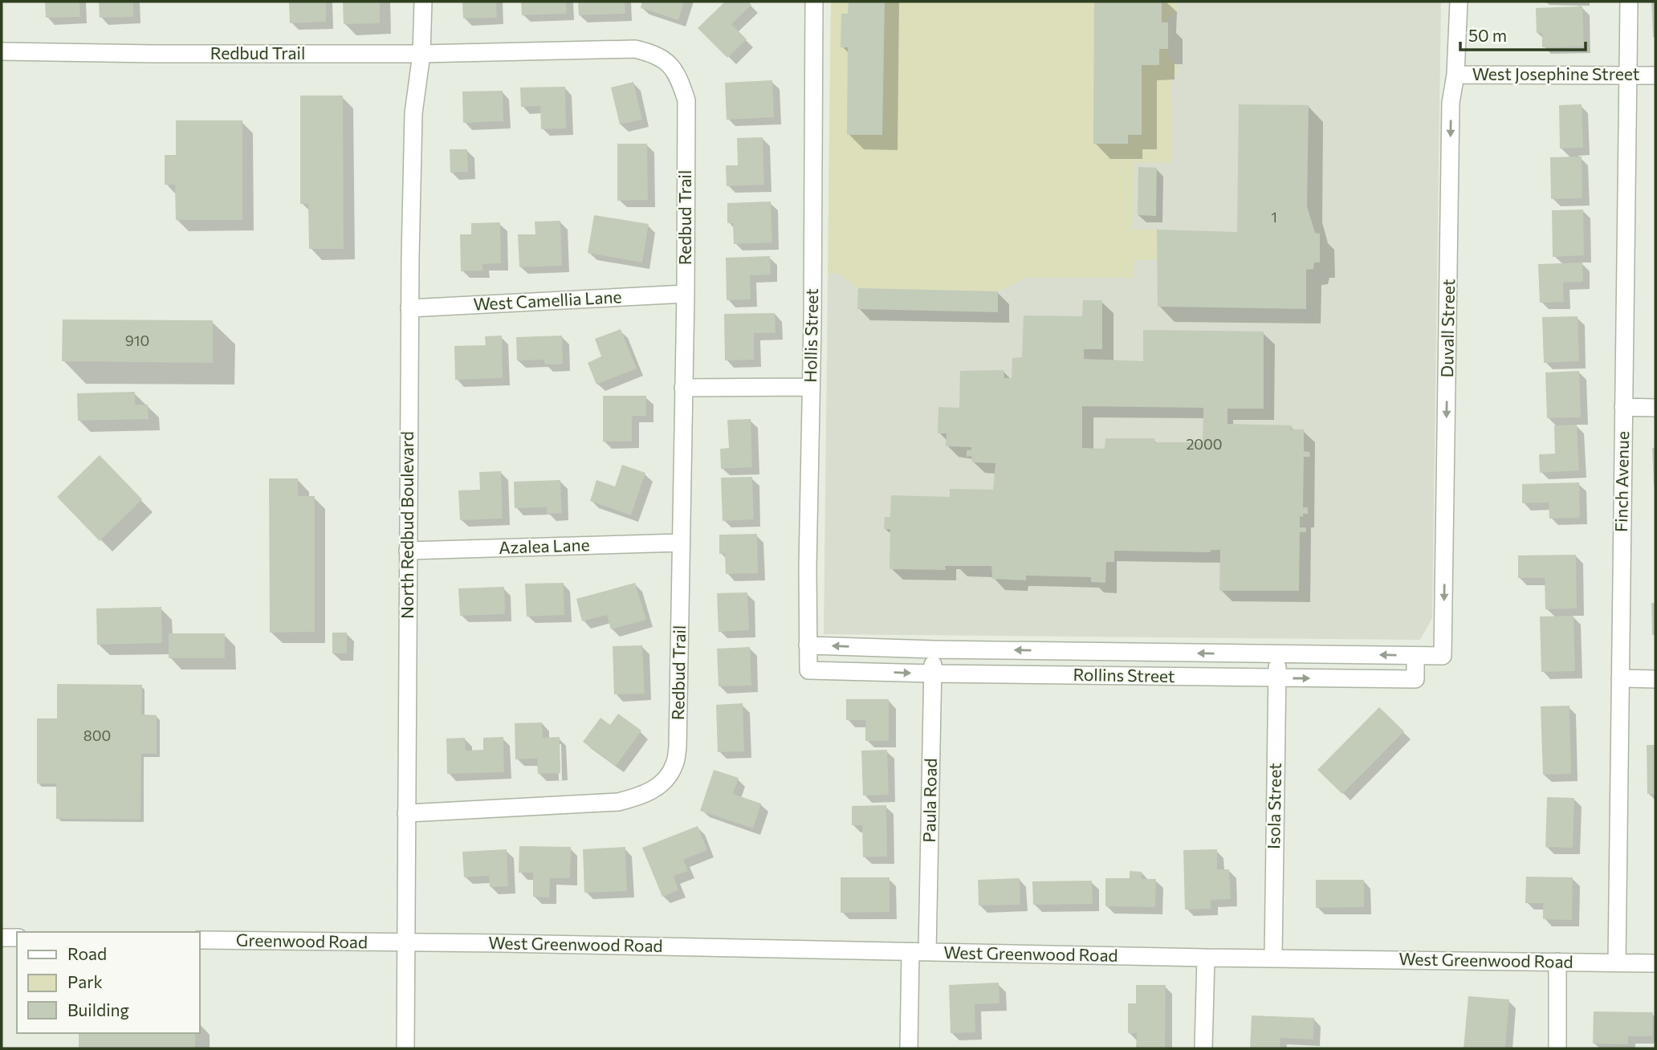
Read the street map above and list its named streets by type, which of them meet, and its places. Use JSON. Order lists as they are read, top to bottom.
{
  "streets": {
    "street": [
      "Redbud Trail",
      "West Josephine Street",
      "West Camellia Lane",
      "Duvall Street",
      "Hollis Street",
      "Finch Avenue",
      "North Redbud Boulevard",
      "Azalea Lane",
      "Rollins Street",
      "Paula Road",
      "Isola Street",
      "Greenwood Road",
      "West Greenwood Road"
    ]
  },
  "crossings": [
    ["Redbud Trail", "West Camellia Lane"],
    ["Redbud Trail", "North Redbud Boulevard"],
    ["Redbud Trail", "Azalea Lane"],
    ["West Josephine Street", "Duvall Street"],
    ["West Josephine Street", "Finch Avenue"],
    ["West Camellia Lane", "North Redbud Boulevard"],
    ["Duvall Street", "Rollins Street"],
    ["Hollis Street", "Rollins Street"],
    ["Finch Avenue", "West Greenwood Road"],
    ["North Redbud Boulevard", "Azalea Lane"],
    ["North Redbud Boulevard", "Greenwood Road"],
    ["North Redbud Boulevard", "West Greenwood Road"],
    ["Rollins Street", "Paula Road"],
    ["Rollins Street", "Isola Street"],
    ["Paula Road", "West Greenwood Road"],
    ["Isola Street", "West Greenwood Road"],
    ["Greenwood Road", "West Greenwood Road"]
  ],
  "one_way": ["Duvall Street"],
  "house_numbers": [
    "1",
    "910",
    "2000",
    "800"
  ],
  "legend": ["Road", "Park", "Building"],
  "scale_bar": "50 m"
}
